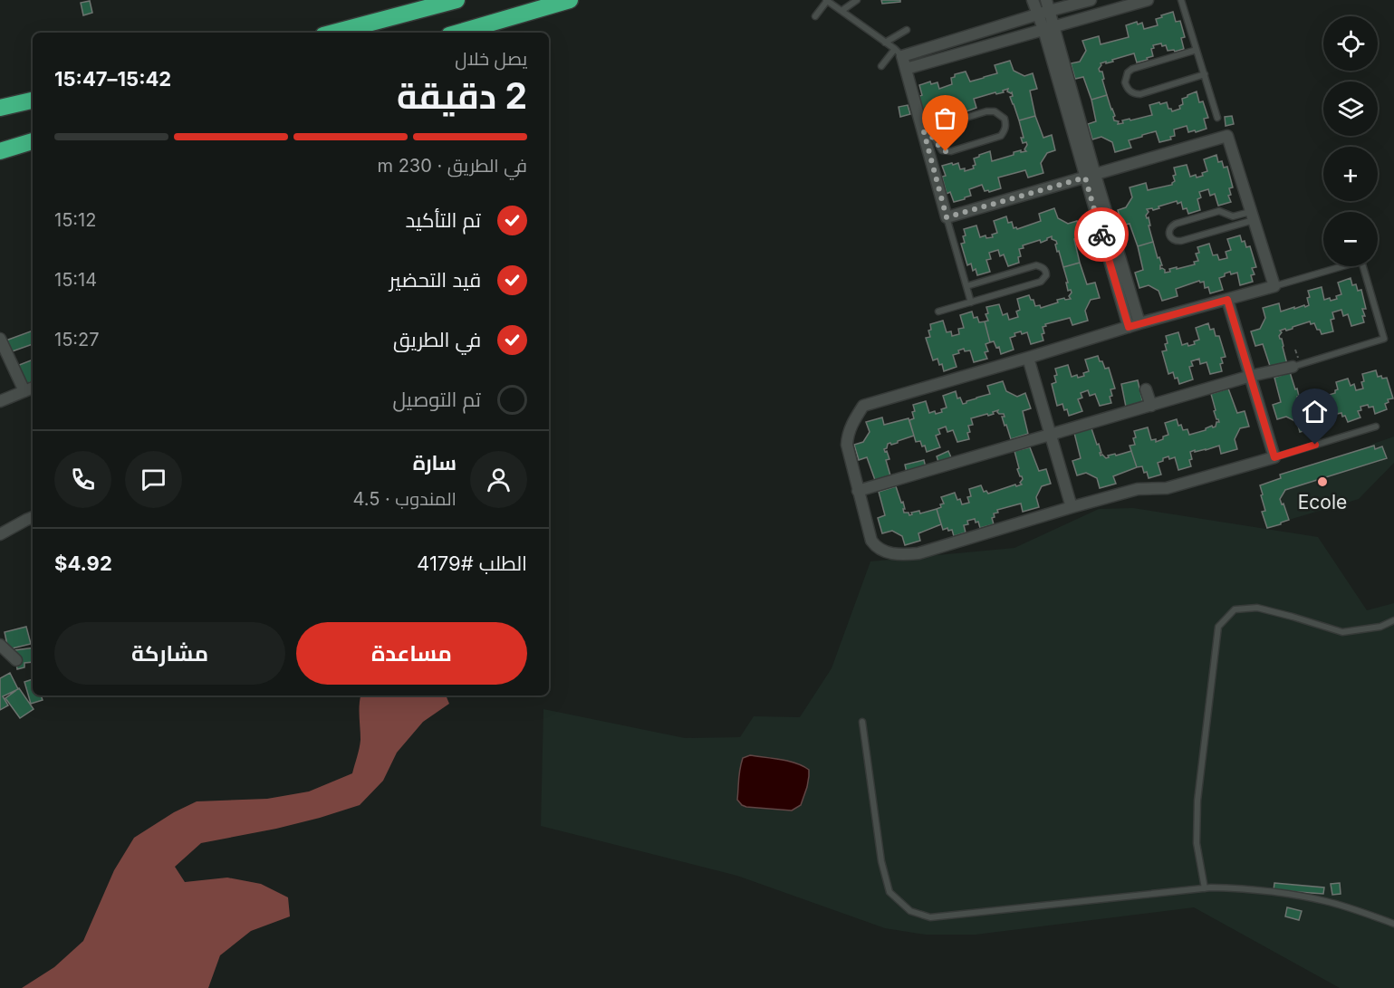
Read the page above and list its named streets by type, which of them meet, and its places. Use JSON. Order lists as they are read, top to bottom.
{
  "places": ["Ecole"],
  "page": {
    "map_buttons": ["+", "−"],
    "heading": ["2 دقيقة", "يصل خلال", "15:42–15:47"],
    "panel": [
      "سارة",
      "المندوب · 4.5",
      "الطلب #4179",
      "$4.92"
    ],
    "bar": "في الطريق · 230 m",
    "list": [
      ["تم التأكيد", "15:12"],
      ["قيد التحضير", "15:14"],
      ["في الطريق", "15:27"],
      "تم التوصيل"
    ],
    "buttons": ["مساعدة", "مشاركة"]
  }
}
